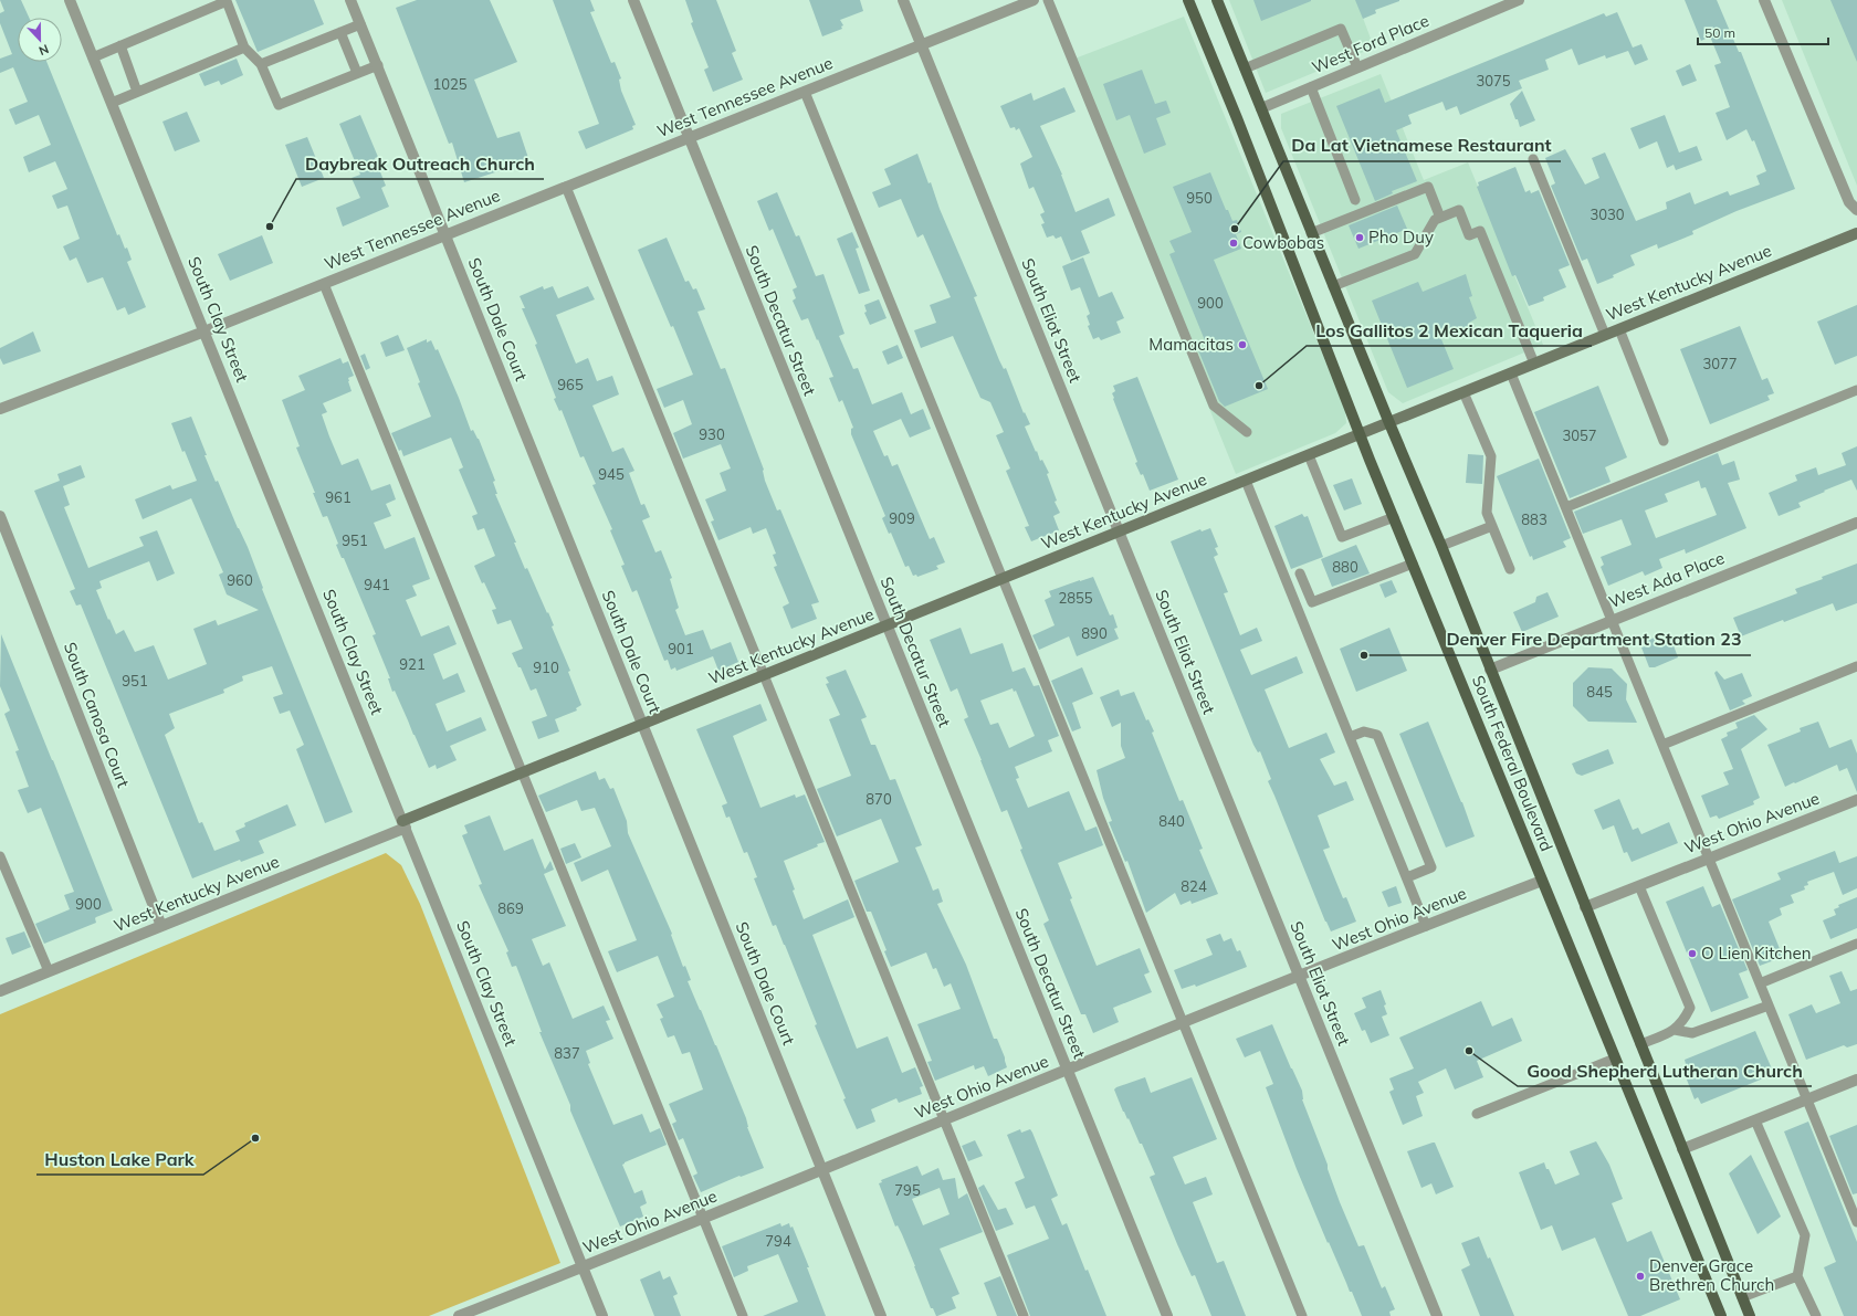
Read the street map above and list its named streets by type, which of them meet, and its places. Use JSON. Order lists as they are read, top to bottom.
{
  "streets": {
    "main road": ["South Federal Boulevard"],
    "street": [
      "West Ford Place",
      "West Tennessee Avenue",
      "West Kentucky Avenue",
      "South Clay Street",
      "South Dale Court",
      "South Decatur Street",
      "South Eliot Street",
      "West Ada Place",
      "South Canosa Court",
      "West Ohio Avenue"
    ]
  },
  "crossings": [
    ["West Ford Place", "South Federal Boulevard"],
    ["West Tennessee Avenue", "South Clay Street"],
    ["West Tennessee Avenue", "South Dale Court"],
    ["West Tennessee Avenue", "South Decatur Street"],
    ["West Tennessee Avenue", "South Eliot Street"],
    ["West Kentucky Avenue", "South Clay Street"],
    ["West Kentucky Avenue", "South Dale Court"],
    ["West Kentucky Avenue", "South Decatur Street"],
    ["West Kentucky Avenue", "South Eliot Street"],
    ["West Kentucky Avenue", "South Canosa Court"],
    ["West Kentucky Avenue", "South Federal Boulevard"],
    ["South Clay Street", "West Ohio Avenue"],
    ["South Dale Court", "West Ohio Avenue"],
    ["South Decatur Street", "West Ohio Avenue"],
    ["South Eliot Street", "West Ohio Avenue"],
    ["West Ada Place", "South Federal Boulevard"],
    ["South Federal Boulevard", "West Ohio Avenue"]
  ],
  "places": [
    "Daybreak Outreach Church",
    "Da Lat Vietnamese Restaurant",
    "Pho Duy",
    "Cowbobas",
    "Mamacitas",
    "Los Gallitos 2 Mexican Taqueria",
    "Denver Fire Department Station 23",
    "O Lien Kitchen",
    "Good Shepherd Lutheran Church",
    "Huston Lake Park",
    "Denver Grace Brethren Church"
  ],
  "house_numbers": [
    "3075",
    "1025",
    "950",
    "3030",
    "900",
    "3077",
    "965",
    "930",
    "3057",
    "945",
    "961",
    "909",
    "883",
    "951",
    "880",
    "960",
    "941",
    "2855",
    "890",
    "901",
    "921",
    "910",
    "951",
    "845",
    "870",
    "840",
    "824",
    "900",
    "869",
    "837",
    "795",
    "794"
  ],
  "scale_bar": "50 m",
  "north": "bottom"
}
